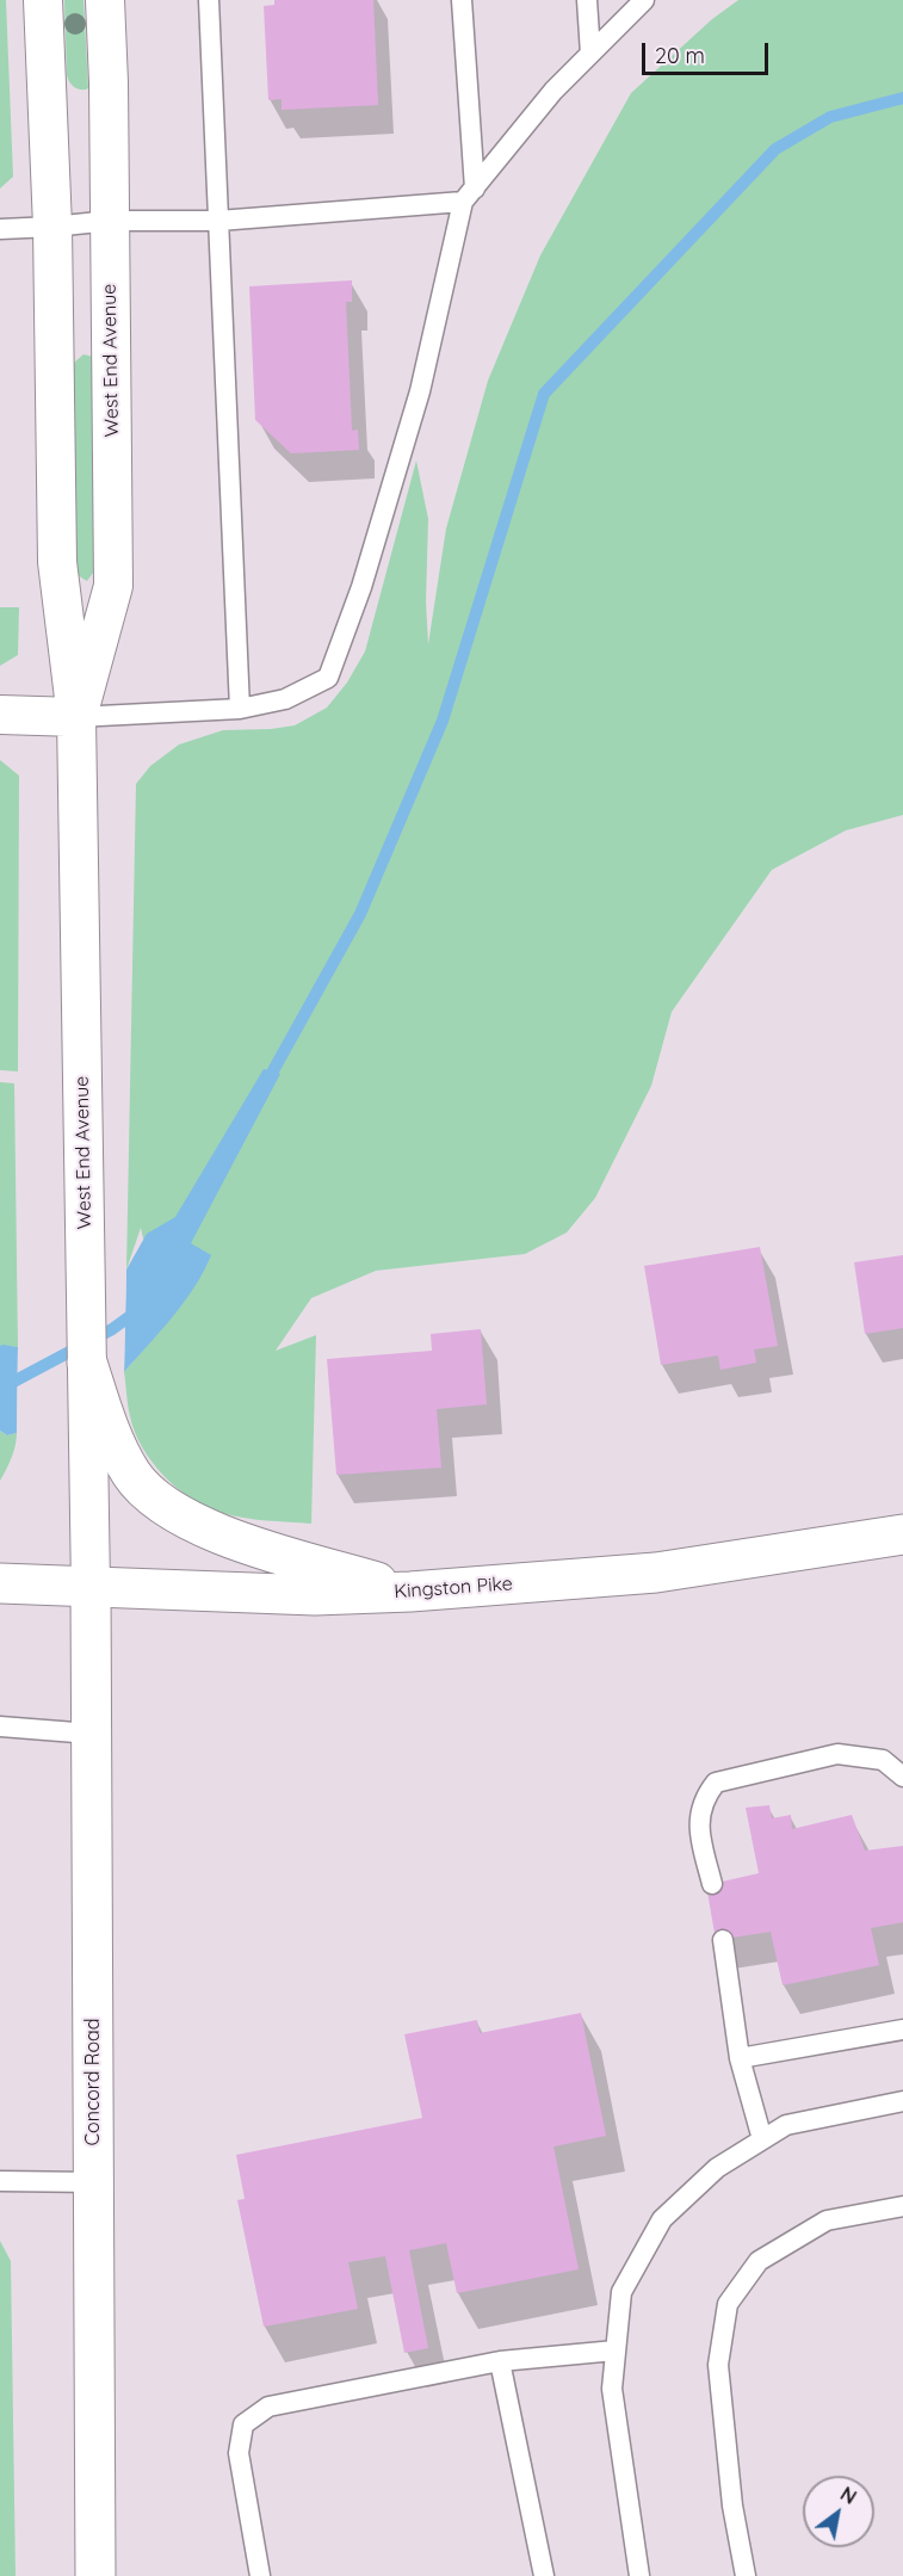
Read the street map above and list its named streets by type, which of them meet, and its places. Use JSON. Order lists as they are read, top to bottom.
{
  "streets": {
    "main road": ["Kingston Pike", "Concord Road"],
    "street": ["West End Avenue"]
  },
  "crossings": [
    ["West End Avenue", "Kingston Pike"],
    ["West End Avenue", "Concord Road"],
    ["Kingston Pike", "Concord Road"]
  ],
  "scale_bar": "20 m",
  "north": "top right"
}
